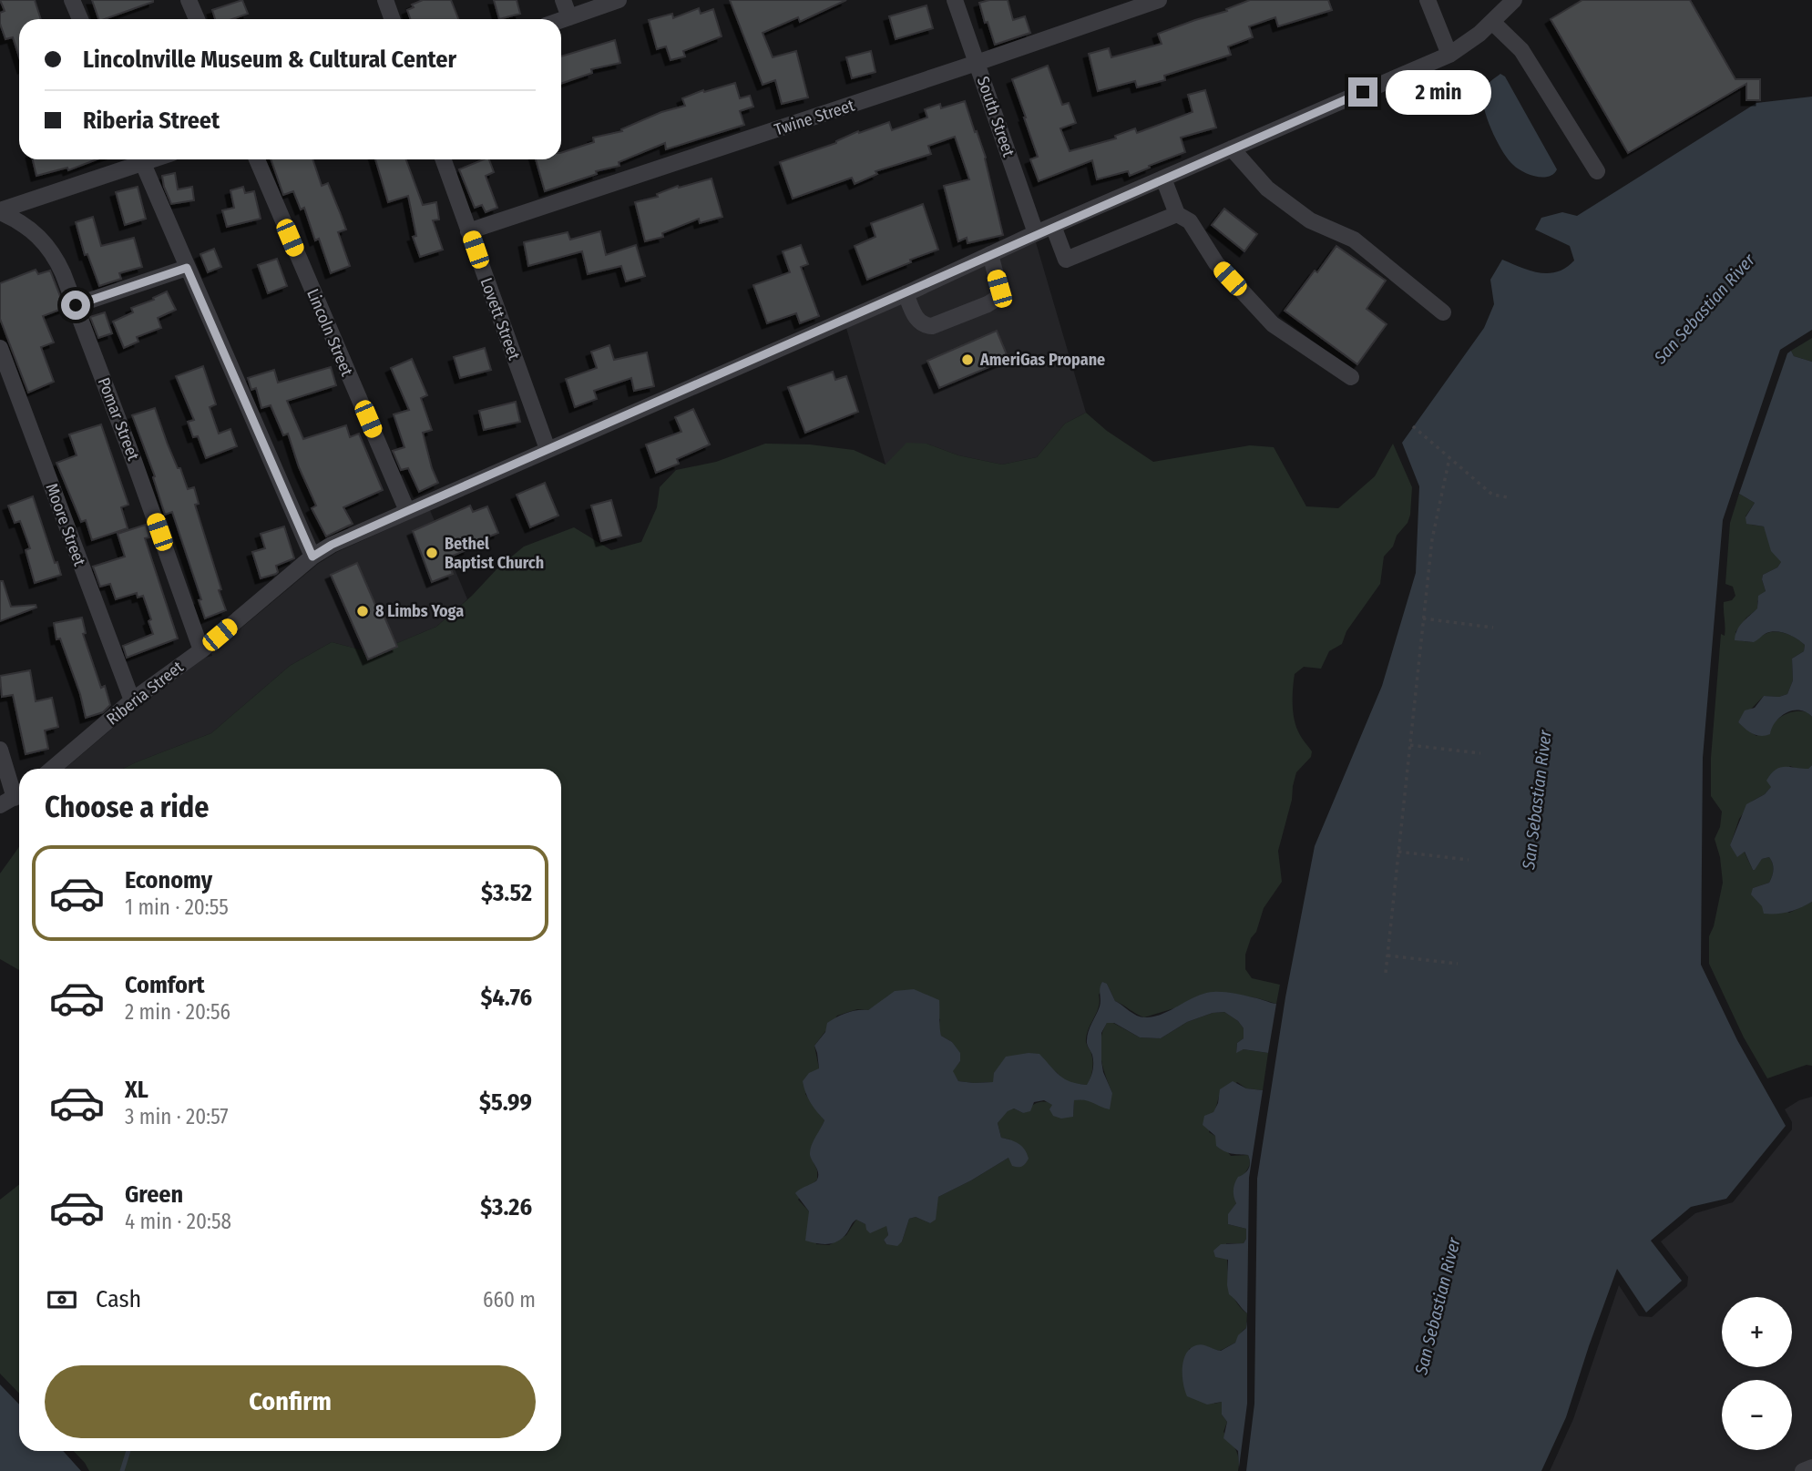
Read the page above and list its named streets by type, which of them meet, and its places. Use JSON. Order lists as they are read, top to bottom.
{
  "streets": {
    "street": [
      "South Street",
      "Twine Street",
      "Lovett Street",
      "Lincoln Street",
      "Pomar Street",
      "Moore Street",
      "Riberia Street"
    ]
  },
  "crossings": [
    ["South Street", "Twine Street"],
    ["South Street", "Riberia Street"],
    ["Twine Street", "Lovett Street"],
    ["Lovett Street", "Riberia Street"],
    ["Lincoln Street", "Riberia Street"],
    ["Pomar Street", "Riberia Street"],
    ["Moore Street", "Riberia Street"]
  ],
  "water": ["San Sebastian River"],
  "places": ["AmeriGas Propane", "Bethel Baptist Church", "8 Limbs Yoga"],
  "page": {
    "banner": ["Lincolnville Museum & Cultural Center", "Riberia Street"],
    "bubble": "2 min",
    "heading": "Choose a ride",
    "list": [
      {
        "name": "Economy",
        "note": "1 min · 20:55",
        "value": "$3.52"
      },
      {
        "name": "Comfort",
        "note": "2 min · 20:56",
        "value": "$4.76"
      },
      {
        "name": "XL",
        "note": "3 min · 20:57",
        "value": "$5.99"
      },
      {
        "name": "Green",
        "note": "4 min · 20:58",
        "value": "$3.26"
      }
    ],
    "pay": ["Cash", "660 m"],
    "map_buttons": ["+", "−"],
    "buttons": "Confirm"
  }
}
